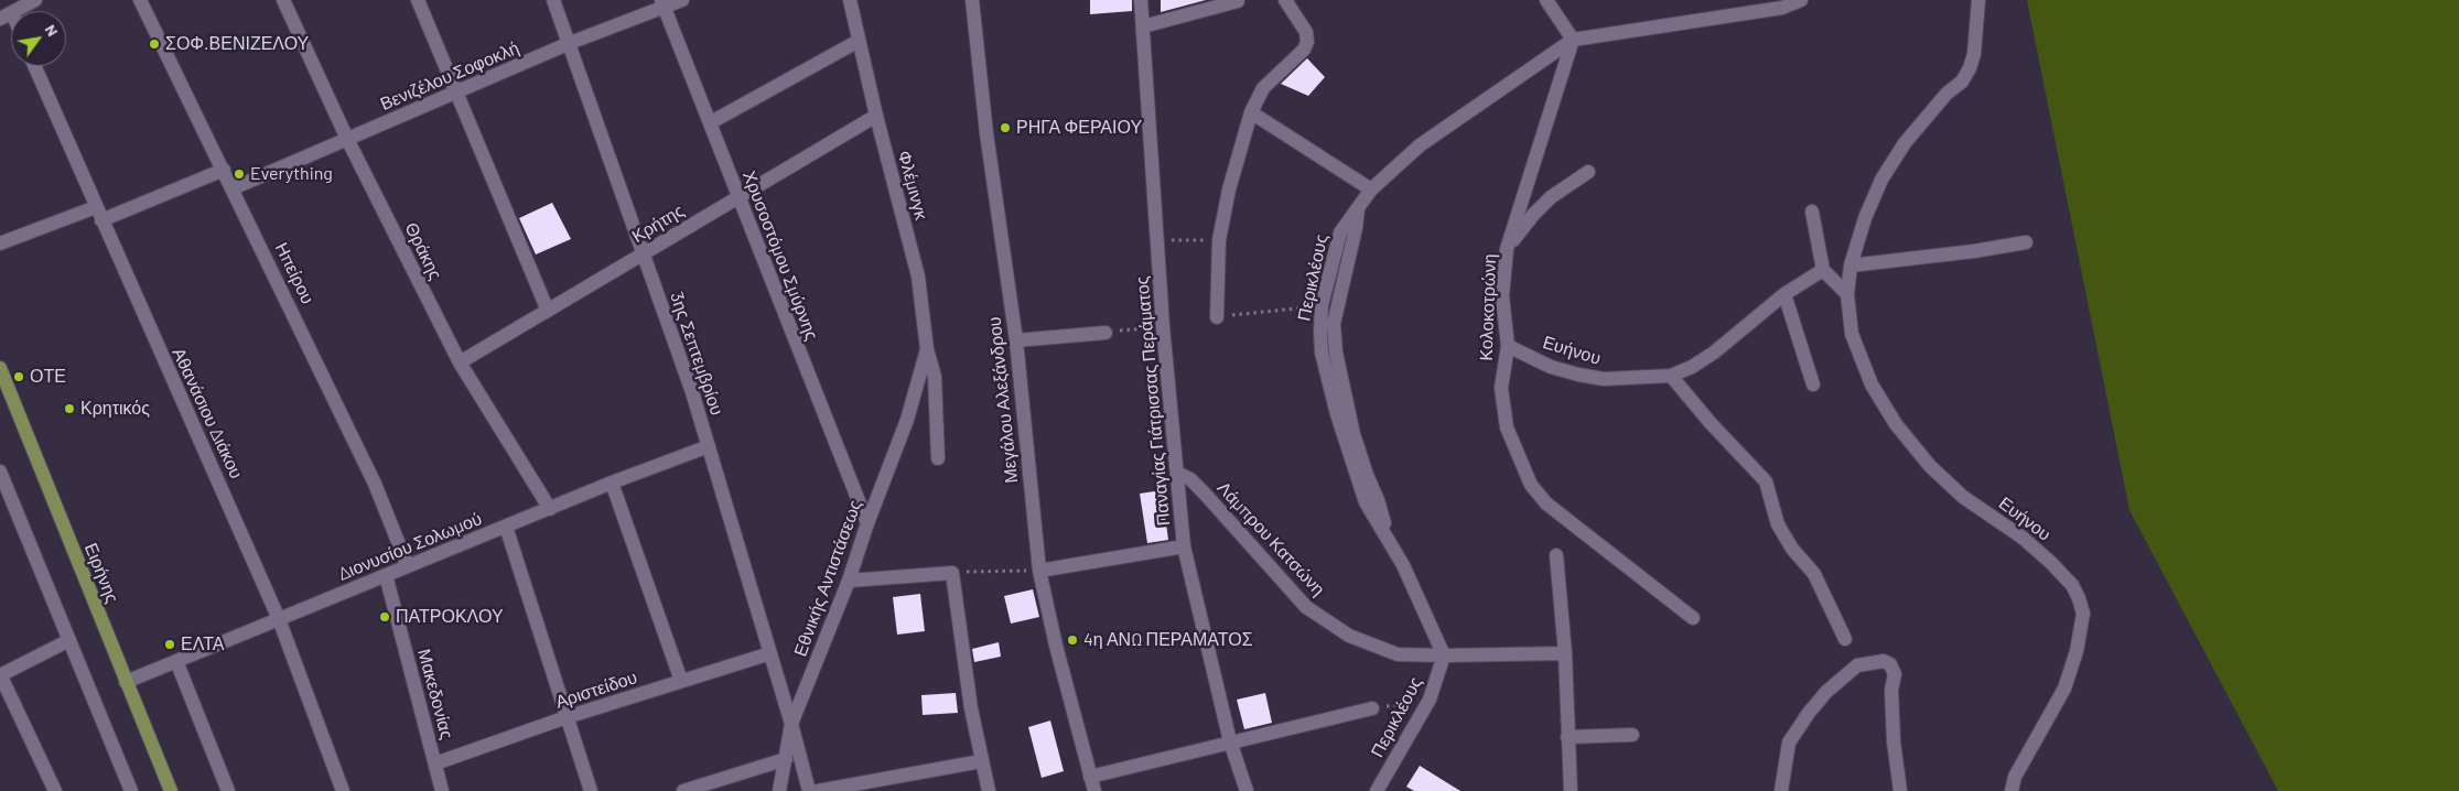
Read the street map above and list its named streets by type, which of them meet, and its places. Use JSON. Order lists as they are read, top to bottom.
{
  "streets": {
    "main road": ["Ειρήνης"],
    "street": [
      "Βενιζέλου Σοφοκλή",
      "Φλέμινγκ",
      "Κρήτης",
      "Θράκης",
      "Χρυσοστόμου Σμύρνης",
      "Ηπείρου",
      "Περικλέους",
      "Κολοκοτρώνη",
      "Ευήνου",
      "3ης Σεπτεμβρίου",
      "Μεγάλου Αλεξάνδρου",
      "Παναγίας Γιάτρισσας Περάματος",
      "Αθανάσιου Διάκου",
      "Λάμπρου Κατσώνη",
      "Διονυσίου Σολωμού",
      "Εθνικής Αντιστάσεως",
      "Αριστείδου",
      "Μακεδονίας"
    ]
  },
  "crossings": [
    ["Βενιζέλου Σοφοκλή", "Θράκης"],
    ["Βενιζέλου Σοφοκλή", "Χρυσοστόμου Σμύρνης"],
    ["Βενιζέλου Σοφοκλή", "Ηπείρου"],
    ["Βενιζέλου Σοφοκλή", "3ης Σεπτεμβρίου"],
    ["Φλέμινγκ", "Κρήτης"],
    ["Φλέμινγκ", "Εθνικής Αντιστάσεως"],
    ["Κρήτης", "Θράκης"],
    ["Κρήτης", "Χρυσοστόμου Σμύρνης"],
    ["Κρήτης", "3ης Σεπτεμβρίου"],
    ["Θράκης", "Διονυσίου Σολωμού"],
    ["Χρυσοστόμου Σμύρνης", "Εθνικής Αντιστάσεως"],
    ["Ηπείρου", "Διονυσίου Σολωμού"],
    ["Περικλέους", "Κολοκοτρώνη"],
    ["Περικλέους", "Λάμπρου Κατσώνη"],
    ["Κολοκοτρώνη", "Ευήνου"],
    ["3ης Σεπτεμβρίου", "Διονυσίου Σολωμού"],
    ["3ης Σεπτεμβρίου", "Εθνικής Αντιστάσεως"],
    ["3ης Σεπτεμβρίου", "Αριστείδου"],
    ["Παναγίας Γιάτρισσας Περάματος", "Λάμπρου Κατσώνη"],
    ["Αθανάσιου Διάκου", "Διονυσίου Σολωμού"],
    ["Διονυσίου Σολωμού", "Ειρήνης"],
    ["Διονυσίου Σολωμού", "Μακεδονίας"],
    ["Αριστείδου", "Μακεδονίας"]
  ],
  "places": [
    "ΣΟΦ.ΒΕΝΙΖΕΛΟΥ",
    "ΡΗΓΑ ΦΕΡΑΙΟΥ",
    "Everything",
    "ΟΤΕ",
    "Κρητικός",
    "ΠΑΤΡΟΚΛΟΥ",
    "4η ΑΝΩ ΠΕΡΑΜΑΤΟΣ",
    "ΕΛΤΑ"
  ],
  "north": "top right"
}
